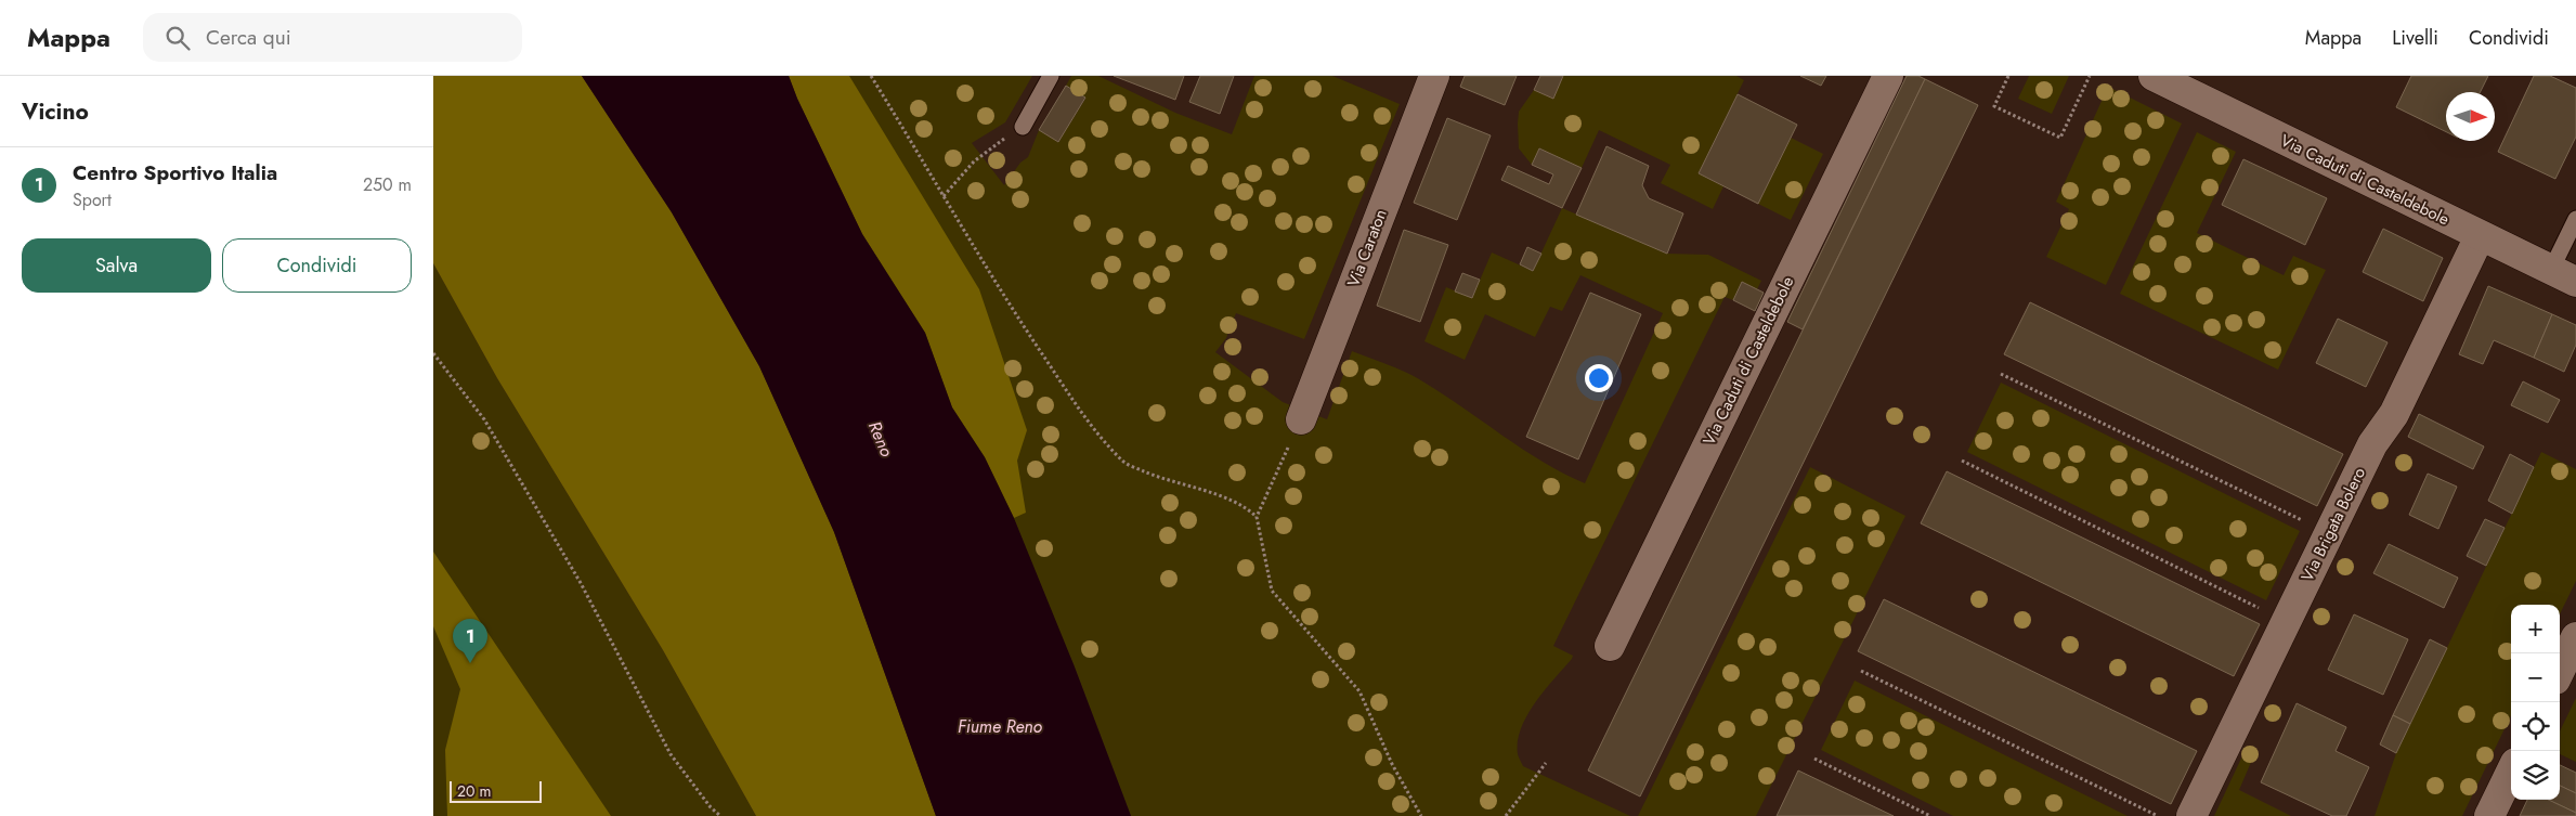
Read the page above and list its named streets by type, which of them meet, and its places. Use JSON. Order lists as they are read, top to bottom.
{
  "streets": {
    "street": ["Via Caduti di Casteldebole", "Via Caraton", "Via Brigata Bolero"]
  },
  "crossings": [
    ["Via Caduti di Casteldebole", "Via Brigata Bolero"]
  ],
  "water": ["Reno", "Fiume Reno"],
  "scale_bar": "20 m",
  "north": "right",
  "page": {
    "header": "Mappa",
    "search": "Cerca qui",
    "nav": ["Mappa", "Livelli", "Condividi"],
    "heading": "Vicino",
    "list": [
      {
        "mark": "1",
        "name": "Centro Sportivo Italia",
        "note": "Sport",
        "value": "250 m"
      }
    ],
    "buttons": ["Salva", "Condividi"],
    "map_buttons": ["+", "−"],
    "pins": "1",
    "scale": "20 m"
  }
}
